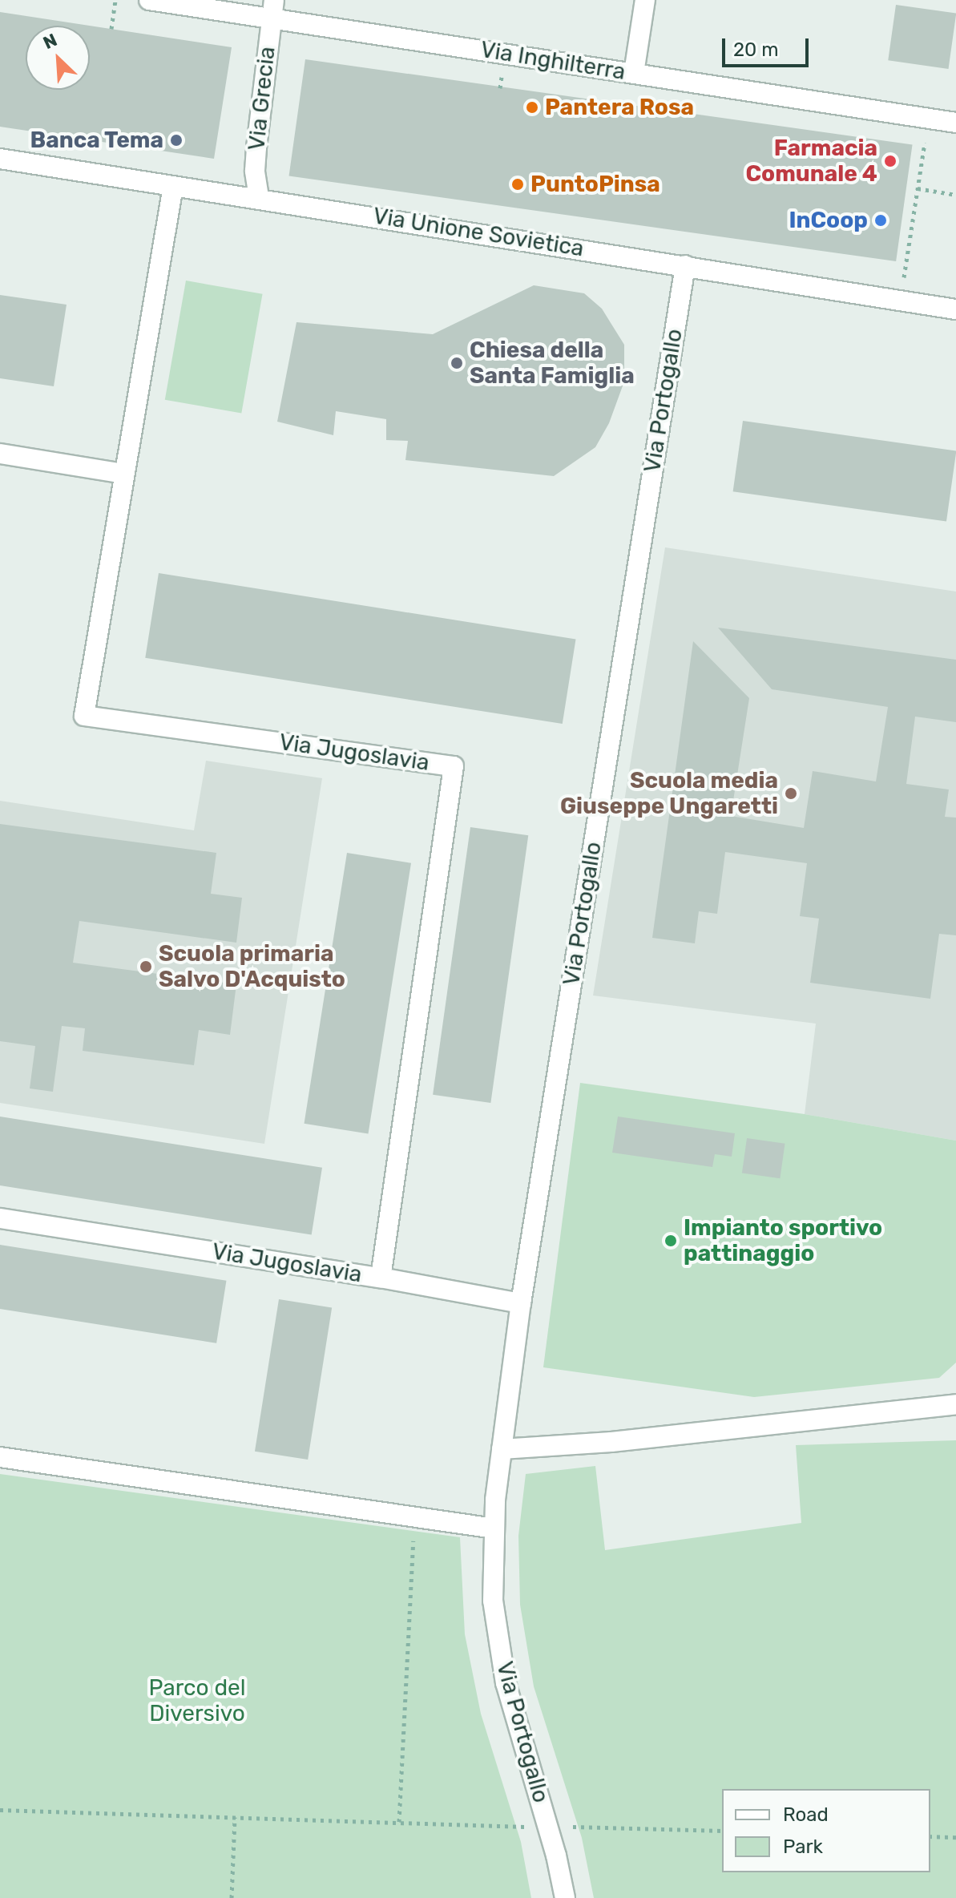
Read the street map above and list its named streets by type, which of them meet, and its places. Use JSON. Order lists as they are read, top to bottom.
{
  "streets": {
    "street": [
      "Via Inghilterra",
      "Via Grecia",
      "Via Unione Sovietica",
      "Via Portogallo",
      "Via Jugoslavia"
    ]
  },
  "crossings": [
    ["Via Inghilterra", "Via Grecia"],
    ["Via Grecia", "Via Unione Sovietica"],
    ["Via Unione Sovietica", "Via Portogallo"],
    ["Via Unione Sovietica", "Via Jugoslavia"]
  ],
  "parks": ["Parco del Diversivo"],
  "places": [
    "Pantera Rosa",
    "Banca Tema",
    "Farmacia Comunale 4",
    "PuntoPinsa",
    "InCoop",
    "Chiesa della Santa Famiglia",
    "Scuola media Giuseppe Ungaretti",
    "Scuola primaria Salvo D'Acquisto",
    "Impianto sportivo pattinaggio"
  ],
  "legend": ["Road", "Park"],
  "scale_bar": "20 m",
  "north": "top left"
}
